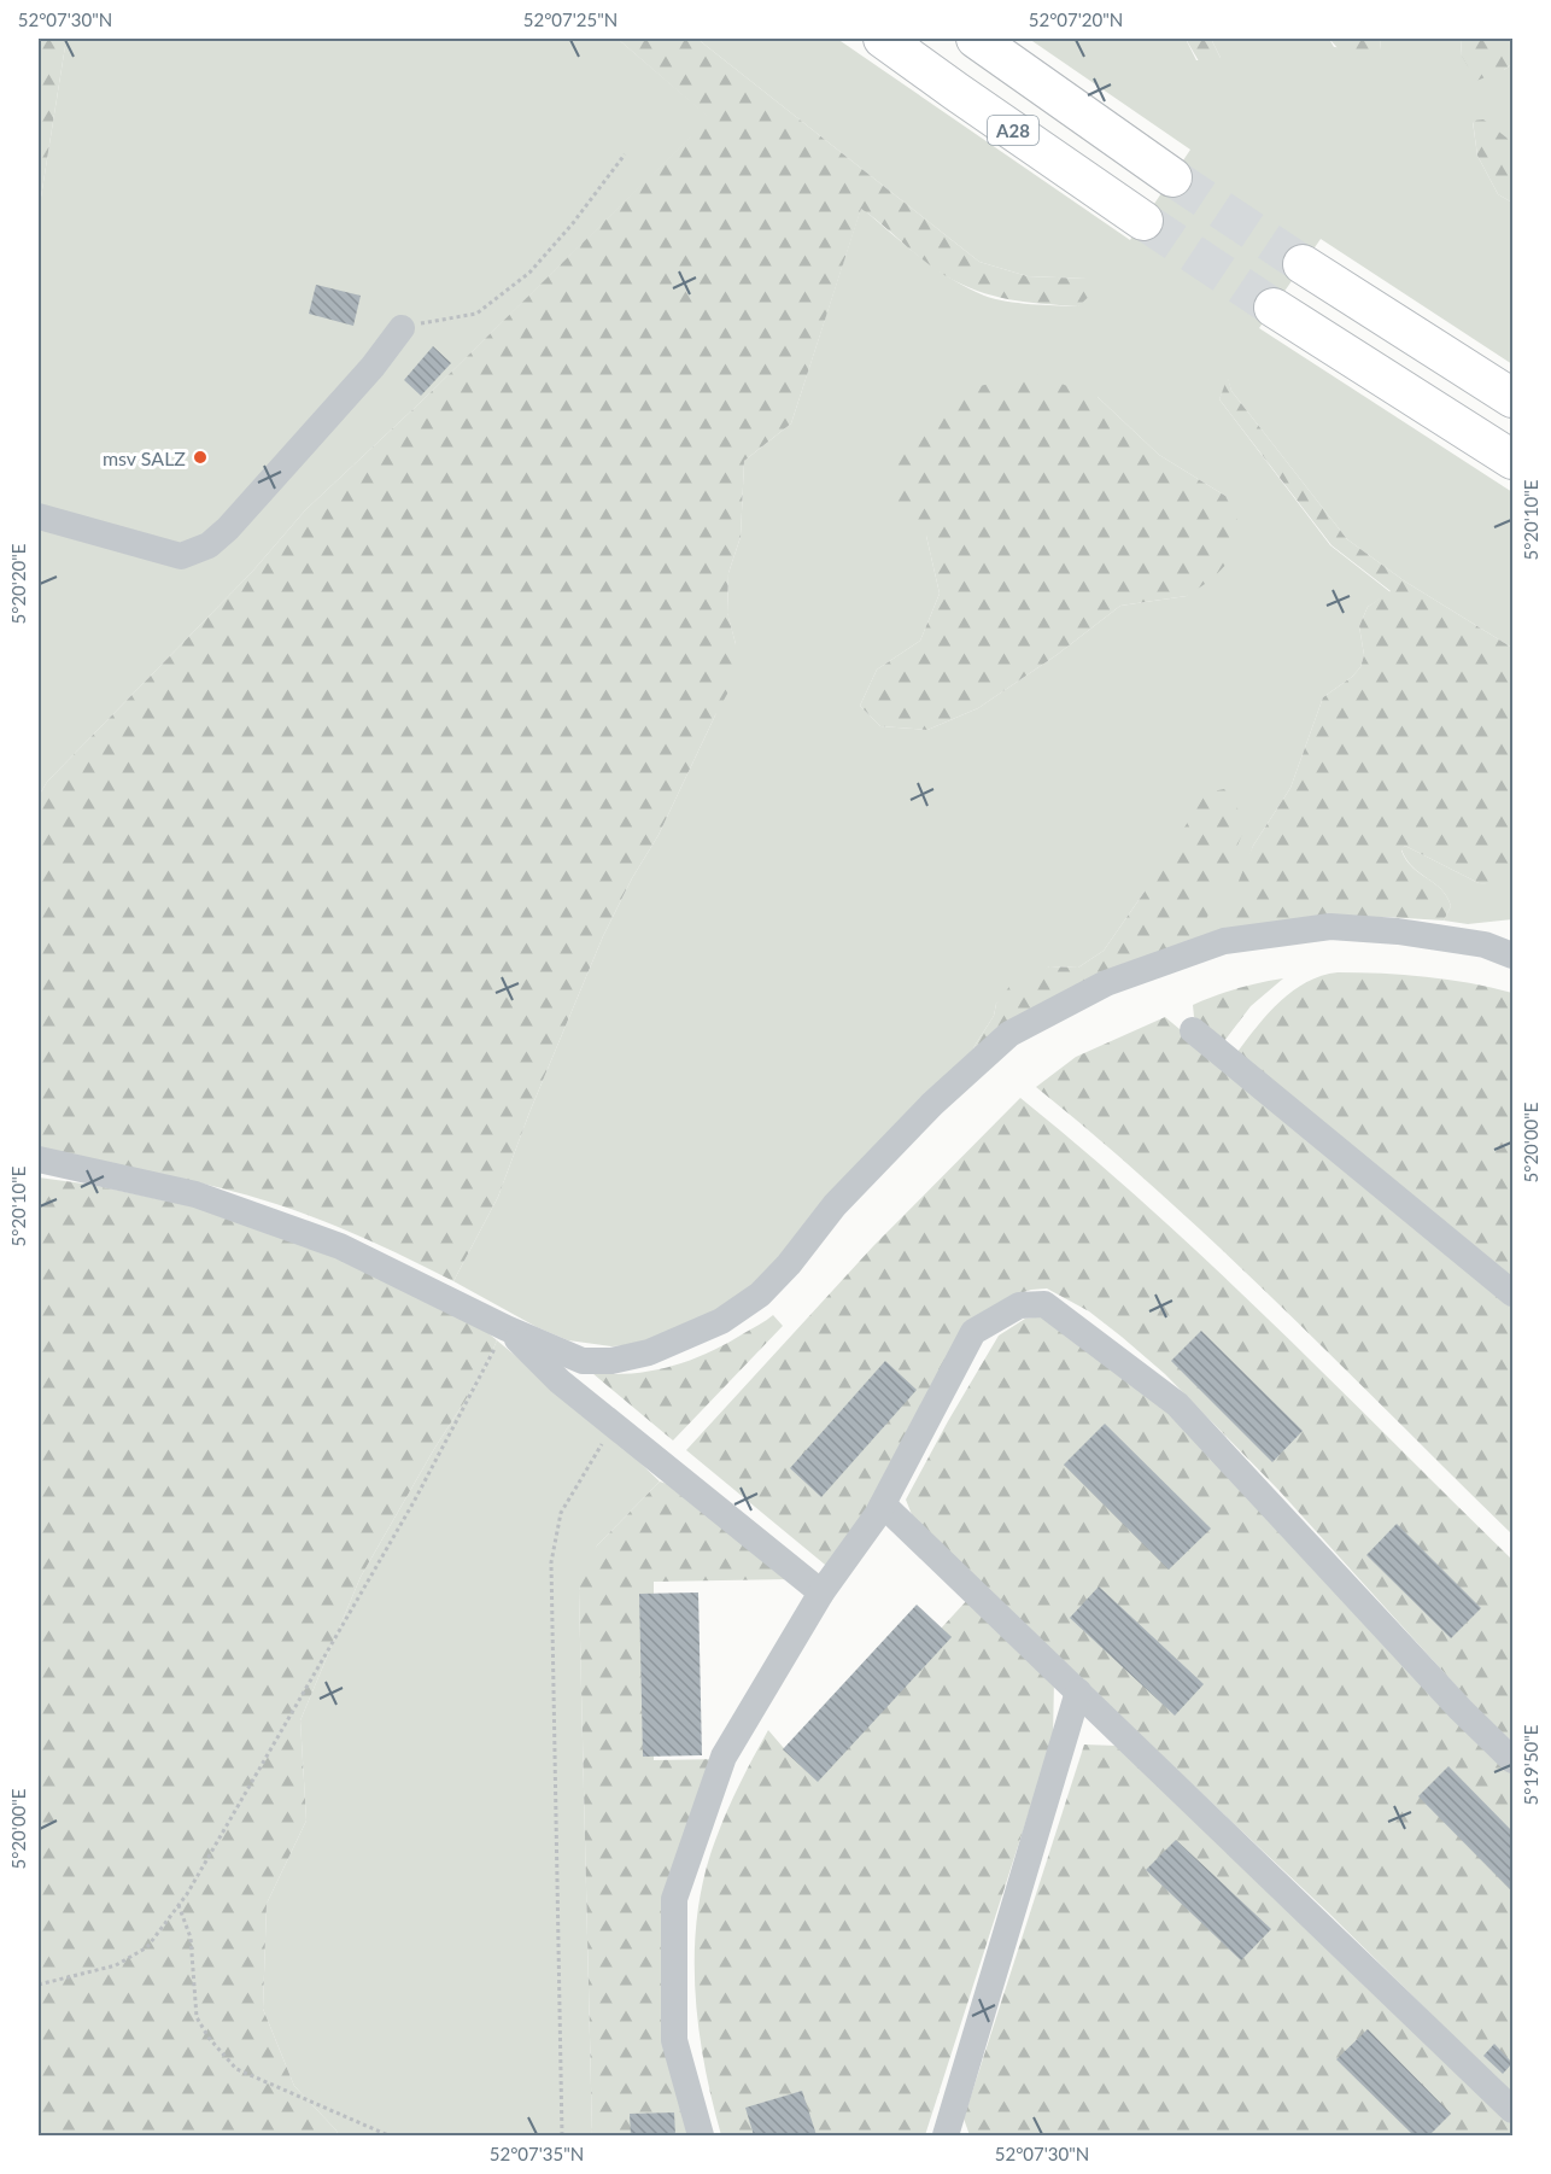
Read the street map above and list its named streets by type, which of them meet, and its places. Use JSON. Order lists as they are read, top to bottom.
{
  "streets": {
    "highway": ["A28"]
  },
  "places": ["msv SALZ"],
  "coordinates": [
    "52°07'30\"N",
    "52°07'25\"N",
    "52°07'20\"N",
    "5°20'10\"E",
    "5°20'20\"E",
    "5°20'00\"E",
    "5°19'50\"E",
    "52°07'35\"N"
  ]
}
